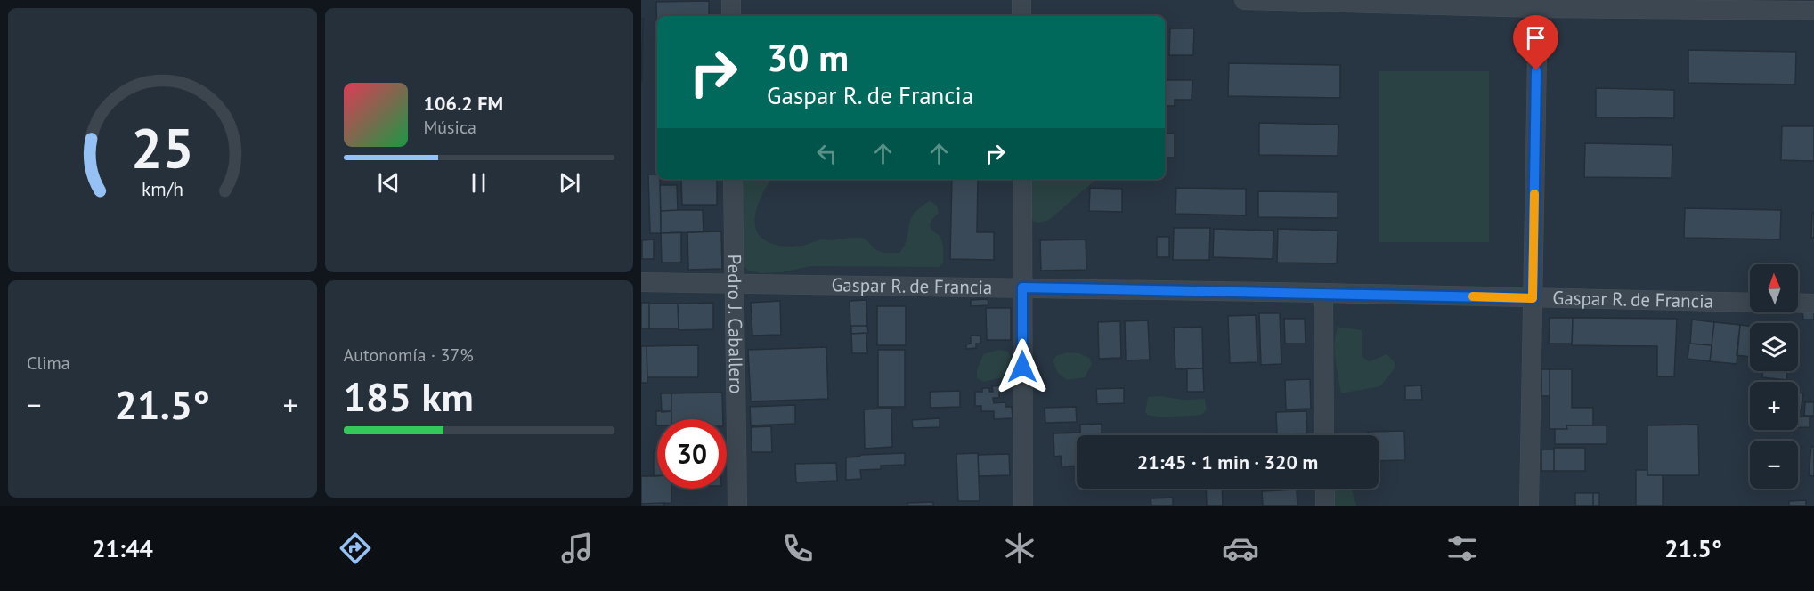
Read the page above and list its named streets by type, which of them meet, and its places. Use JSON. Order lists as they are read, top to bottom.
{
  "streets": {
    "street": ["Gaspar R. de Francia", "Pedro J. Caballero"]
  },
  "crossings": [
    ["Gaspar R. de Francia", "Pedro J. Caballero"]
  ],
  "north": "top",
  "page": {
    "turn": ["30 m", "Gaspar R. de Francia"],
    "song": ["106.2 FM", "Música"],
    "map_buttons": ["+", "−"],
    "tile": [
      "Clima",
      ["Autonomía · 37%", "185 km"]
    ],
    "heat": ["−", "21.5°", "+"],
    "limit": "30",
    "trip": "21:45 · 1 min · 320 m",
    "tabs": ["21:44", "21.5°"],
    "gauge": ["25", "km/h"]
  }
}
